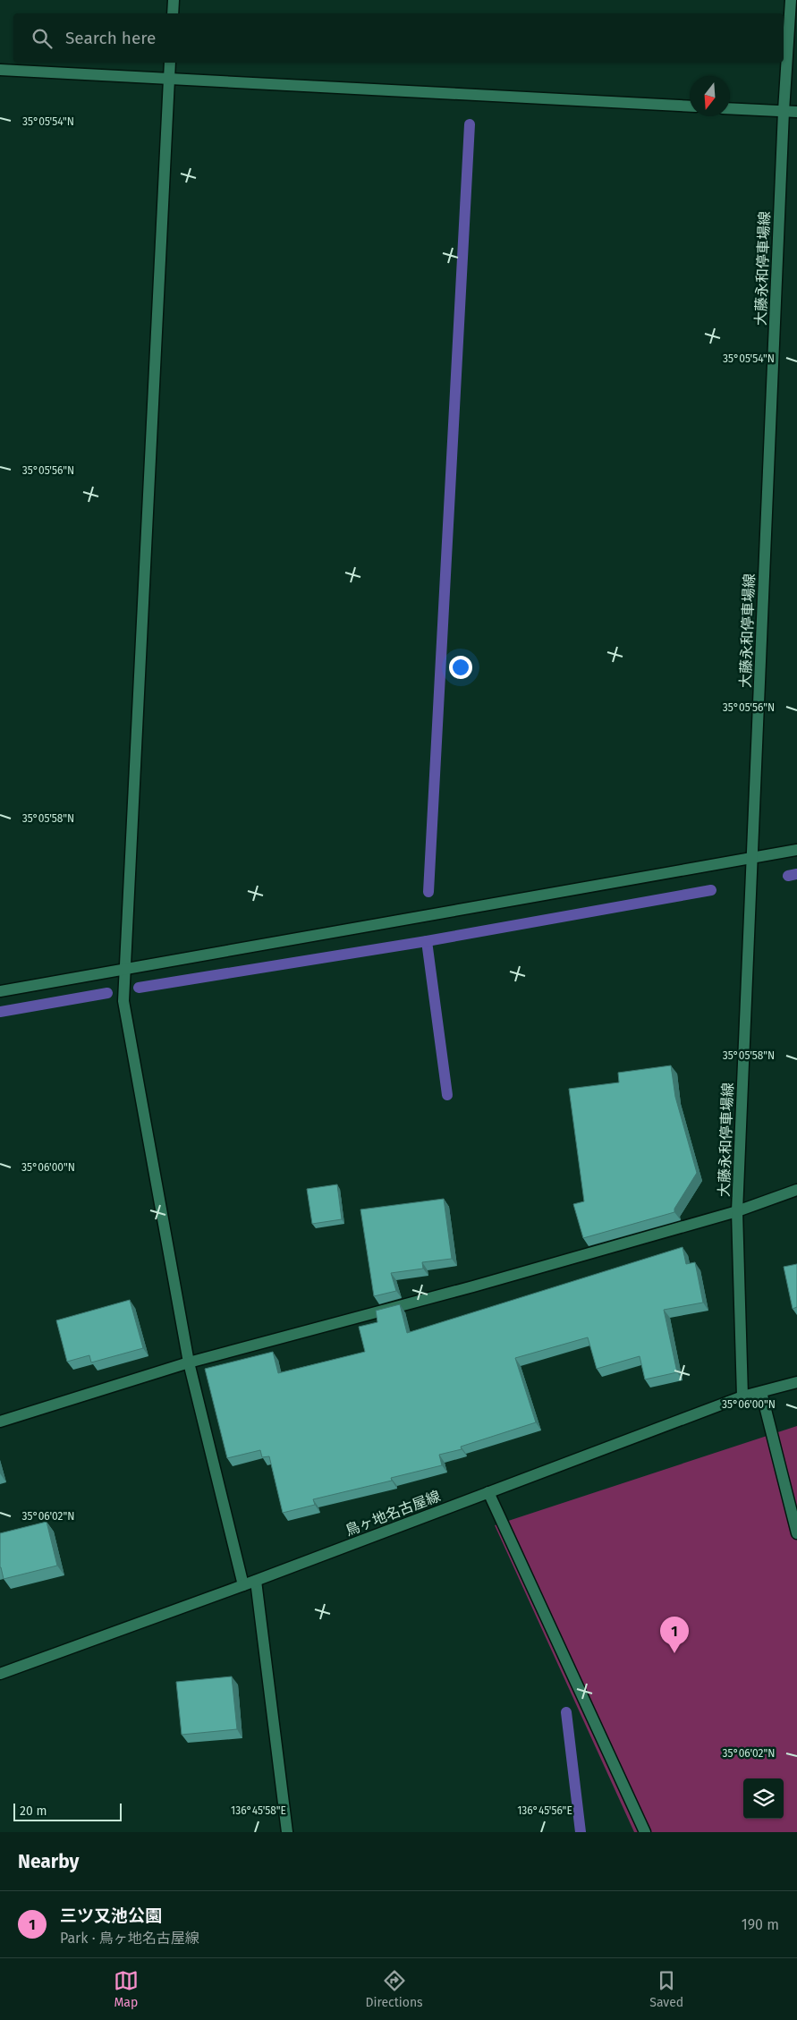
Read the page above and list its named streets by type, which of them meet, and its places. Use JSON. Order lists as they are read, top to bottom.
{
  "streets": {
    "street": ["大藤永和停車場線", "鳥ヶ地名古屋線"]
  },
  "crossings": [
    ["大藤永和停車場線", "鳥ヶ地名古屋線"]
  ],
  "scale_bar": "20 m",
  "north": "bottom",
  "page": {
    "search": "Search here",
    "pins": "1",
    "scale": "20 m",
    "heading": "Nearby",
    "list": [
      {
        "mark": "1",
        "name": "三ツ又池公園",
        "note": "Park · 鳥ヶ地名古屋線",
        "value": "190 m"
      }
    ],
    "nav": ["Map", "Directions", "Saved"]
  },
  "coordinates": [
    "35°05'54\"N",
    "35°05'56\"N",
    "35°05'58\"N",
    "35°06'00\"N",
    "35°06'02\"N",
    "136°45'58\"E",
    "136°45'56\"E"
  ]
}
